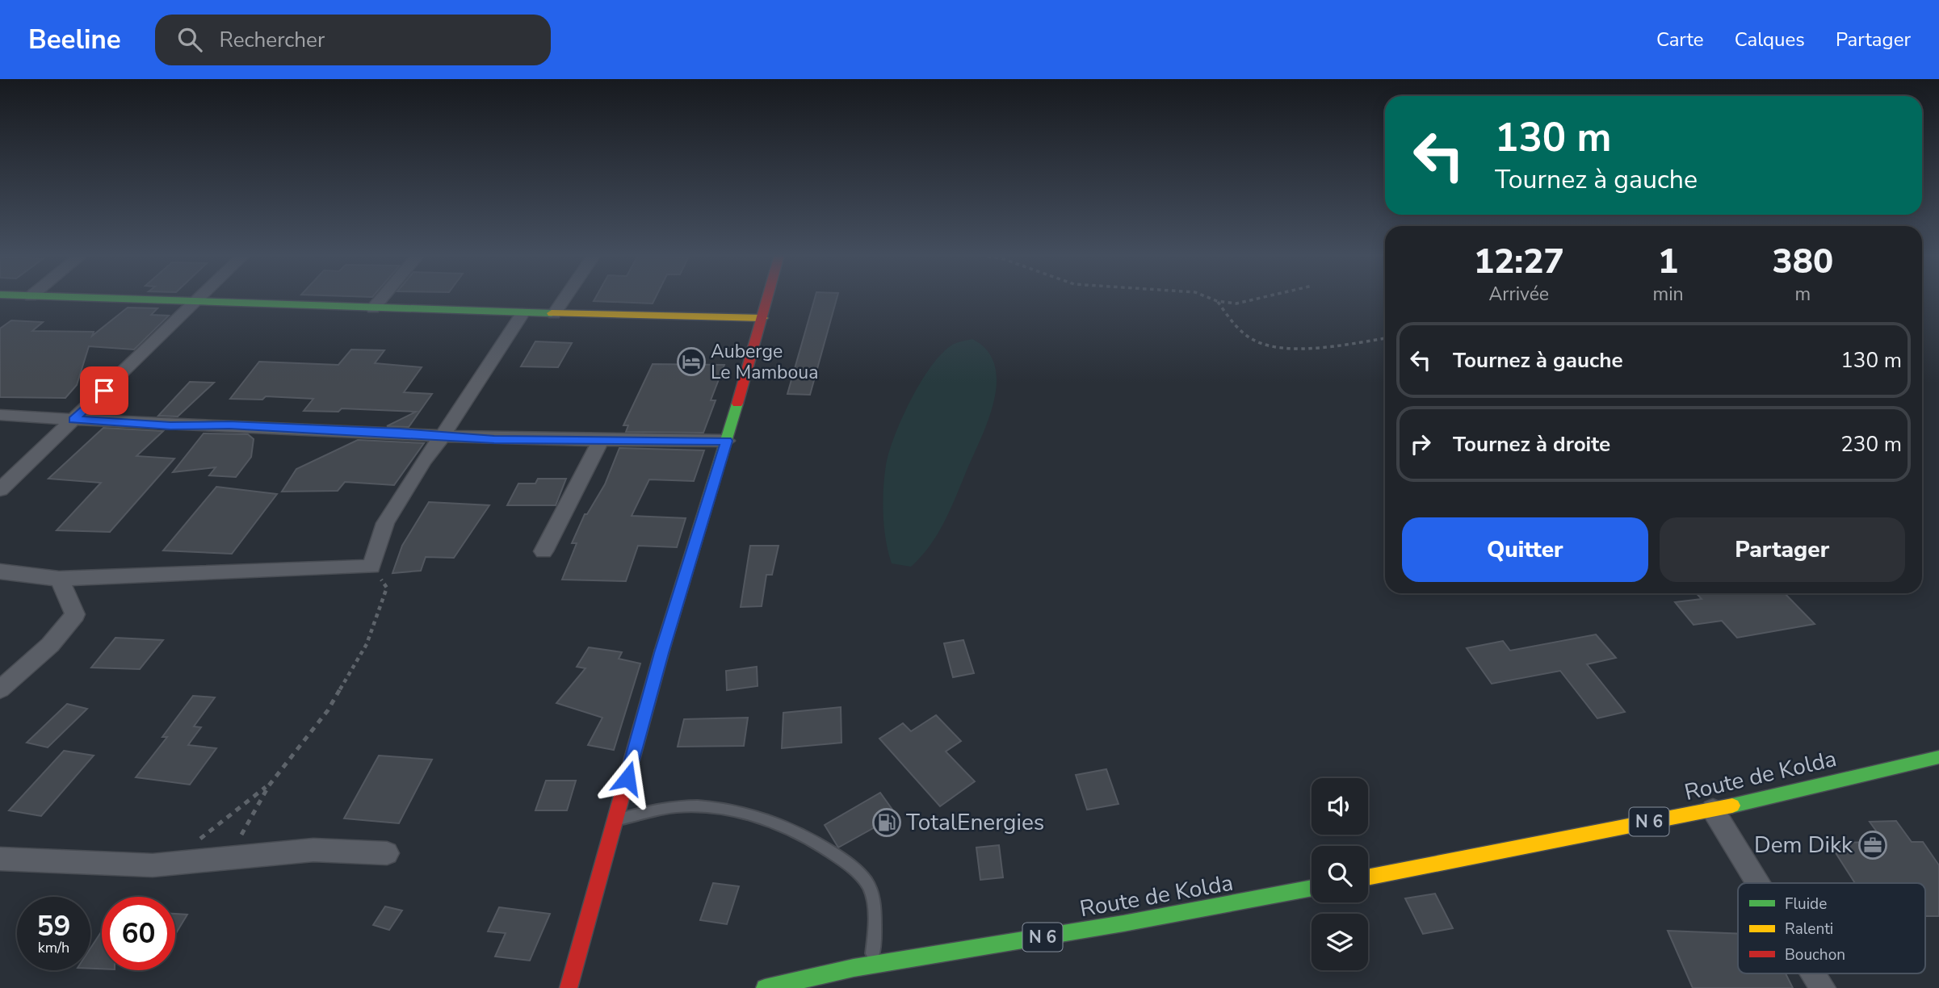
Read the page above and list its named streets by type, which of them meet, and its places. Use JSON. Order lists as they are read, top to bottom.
{
  "streets": {
    "main road": ["Route de Kolda", "N 6"]
  },
  "places": {
    "hotel": ["Auberge Le Mamboua"],
    "fuel station": ["TotalEnergies"],
    "office": ["Dem Dikk"]
  },
  "legend": ["Fluide", "Ralenti", "Bouchon"],
  "page": {
    "header": "Beeline",
    "search": "Rechercher",
    "nav": ["Carte", "Calques", "Partager"],
    "turn": ["130 m", "Tournez à gauche"],
    "eta": [
      "12:27",
      "Arrivée",
      "1",
      "min",
      "380",
      "m"
    ],
    "list": [
      {
        "name": "Tournez à gauche",
        "value": "130 m"
      },
      {
        "name": "Tournez à droite",
        "value": "230 m"
      }
    ],
    "buttons": ["Quitter", "Partager"],
    "speed": "59 km/h",
    "limit": "60"
  }
}
